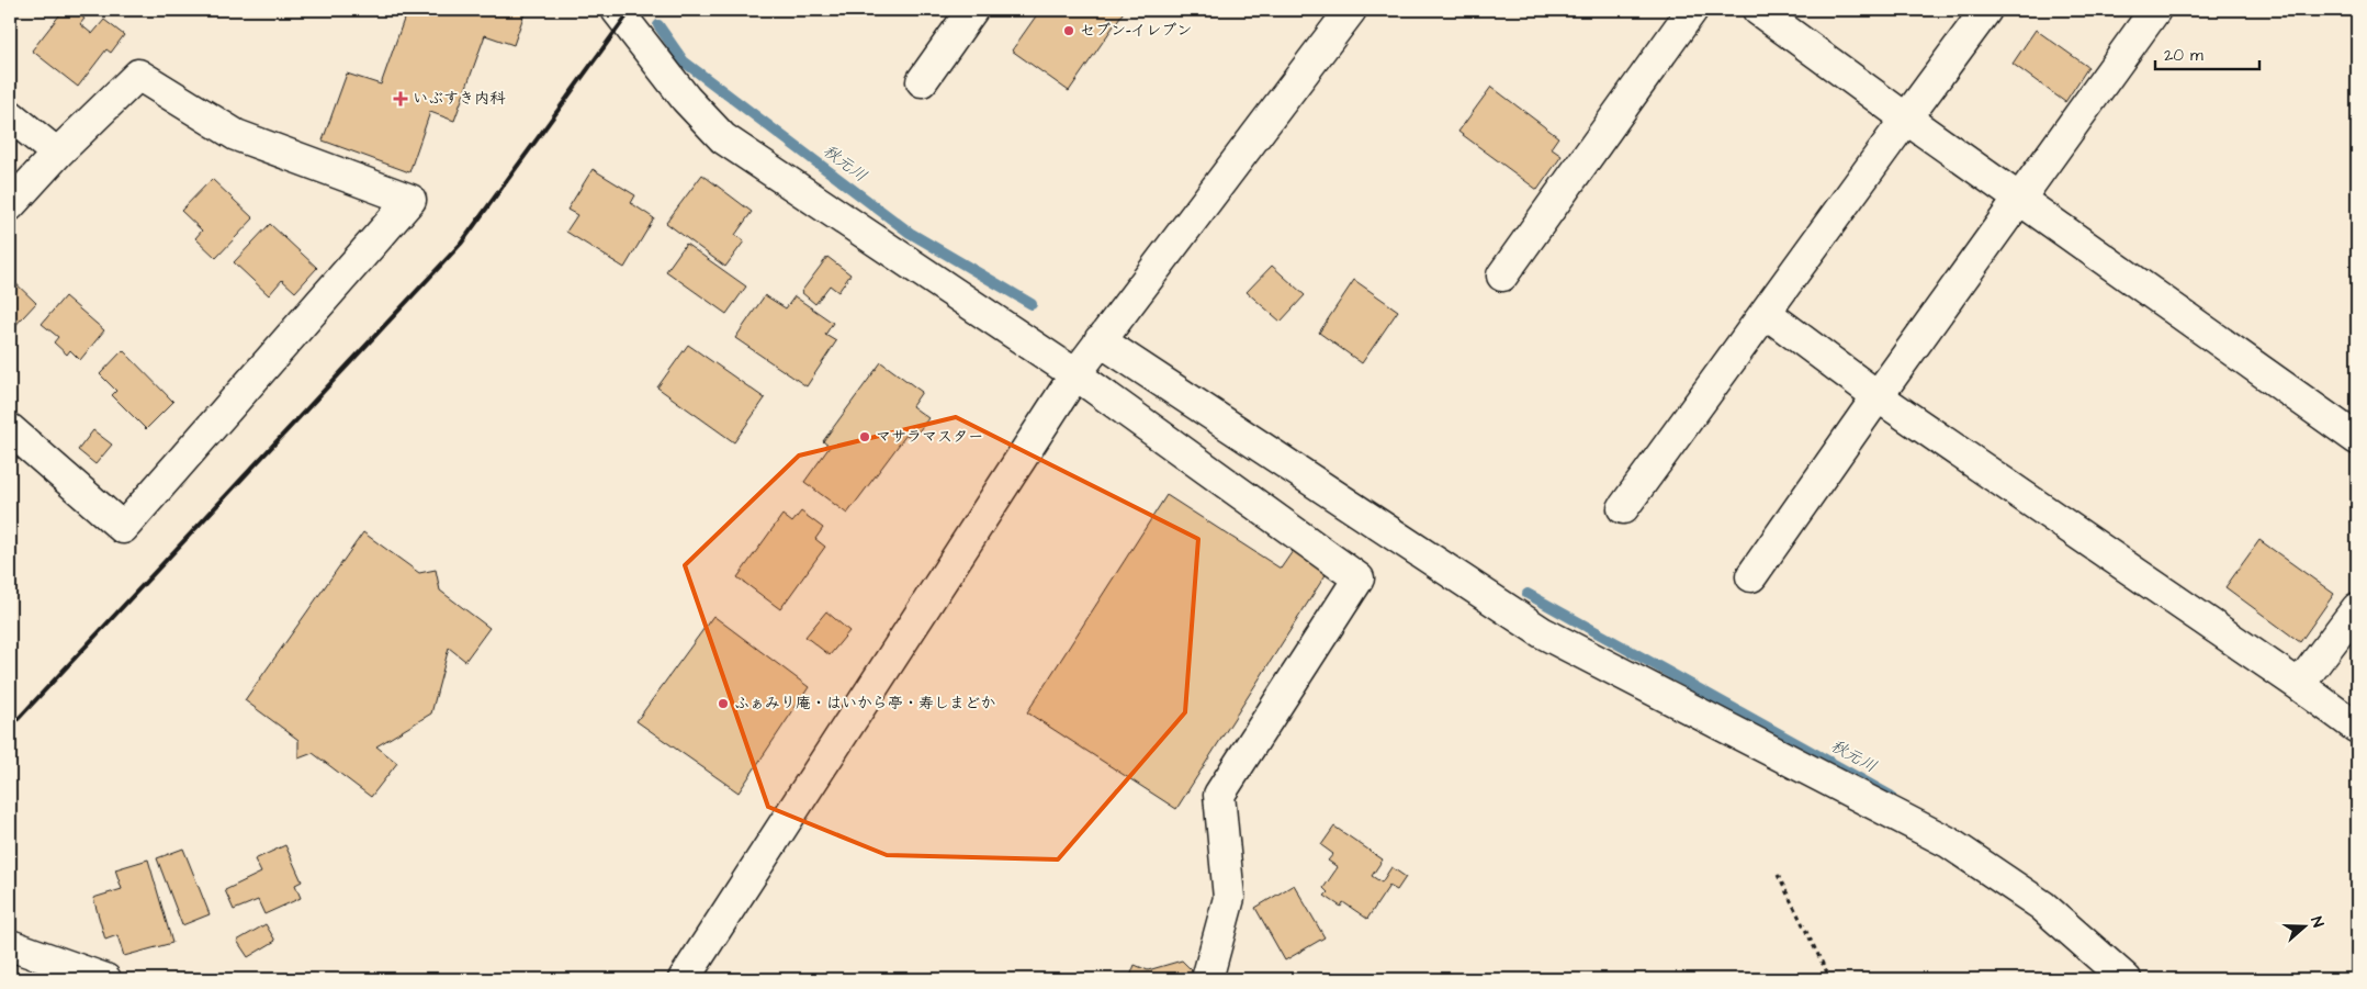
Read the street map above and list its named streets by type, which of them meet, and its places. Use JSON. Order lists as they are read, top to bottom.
{
  "water": ["秋元川"],
  "places": {
    "other": ["セブン-イレブン", "マサラマスター", "ふぁみり庵・はいから亭・寿しまどか"],
    "health": ["いぶすき内科"]
  },
  "scale_bar": "20 m",
  "north": "right"
}
